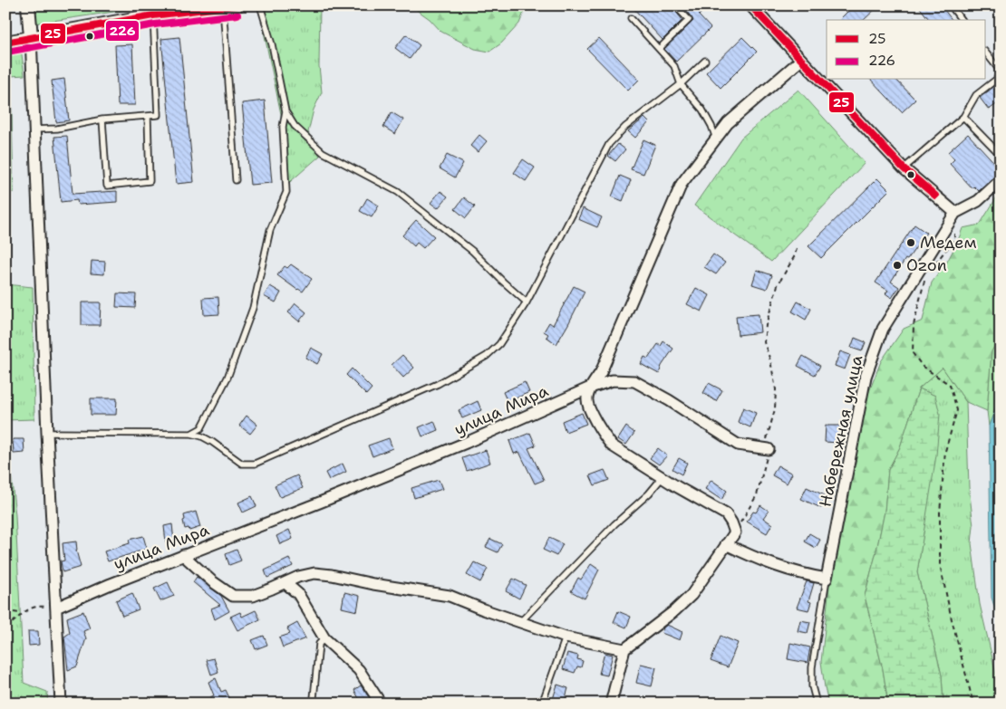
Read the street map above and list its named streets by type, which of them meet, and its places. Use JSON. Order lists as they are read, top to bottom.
{
  "streets": {
    "street": ["улица Мира", "Набережная улица"]
  },
  "places": ["Медем", "Ozon"],
  "lines": ["transit line 25", "transit line 226"],
  "legend": ["25", "226"]
}
